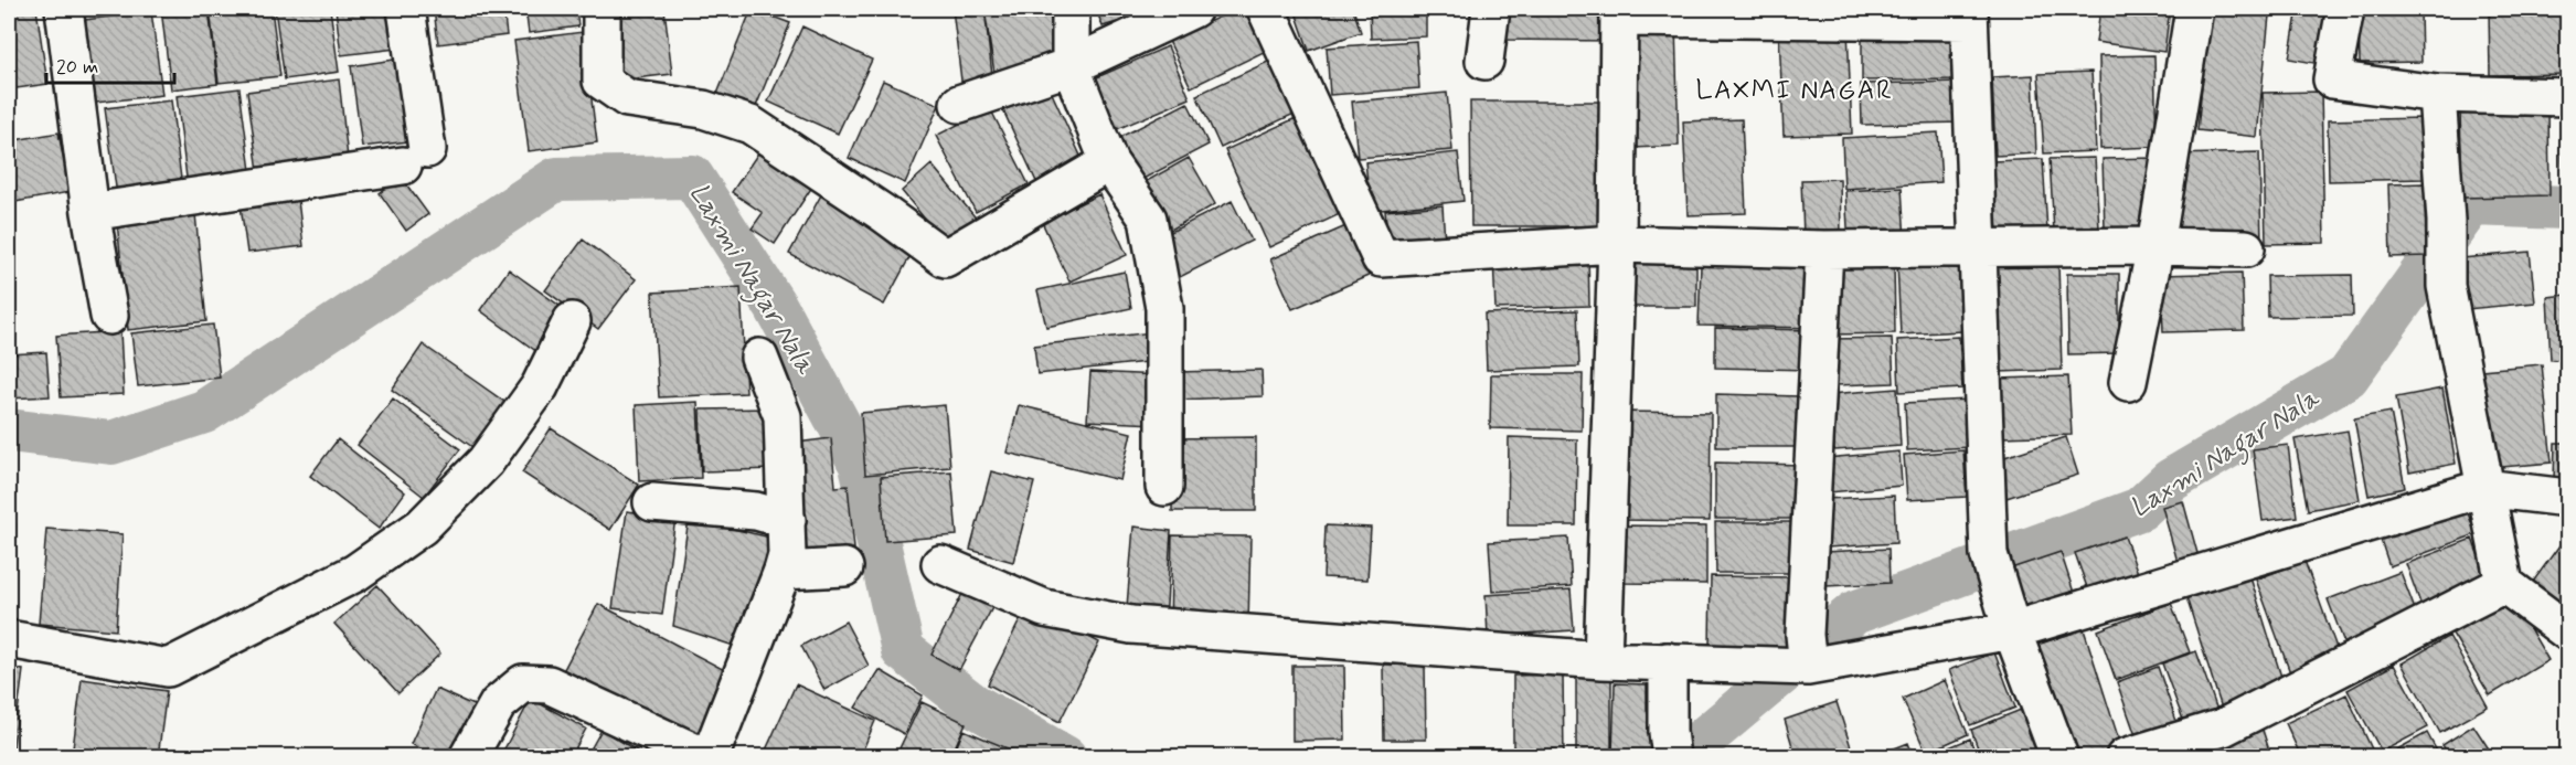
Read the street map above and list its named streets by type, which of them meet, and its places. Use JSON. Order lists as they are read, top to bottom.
{
  "districts": ["LAXMI NAGAR"],
  "water": ["Laxmi Nagar Nala"],
  "scale_bar": "20 m"
}
